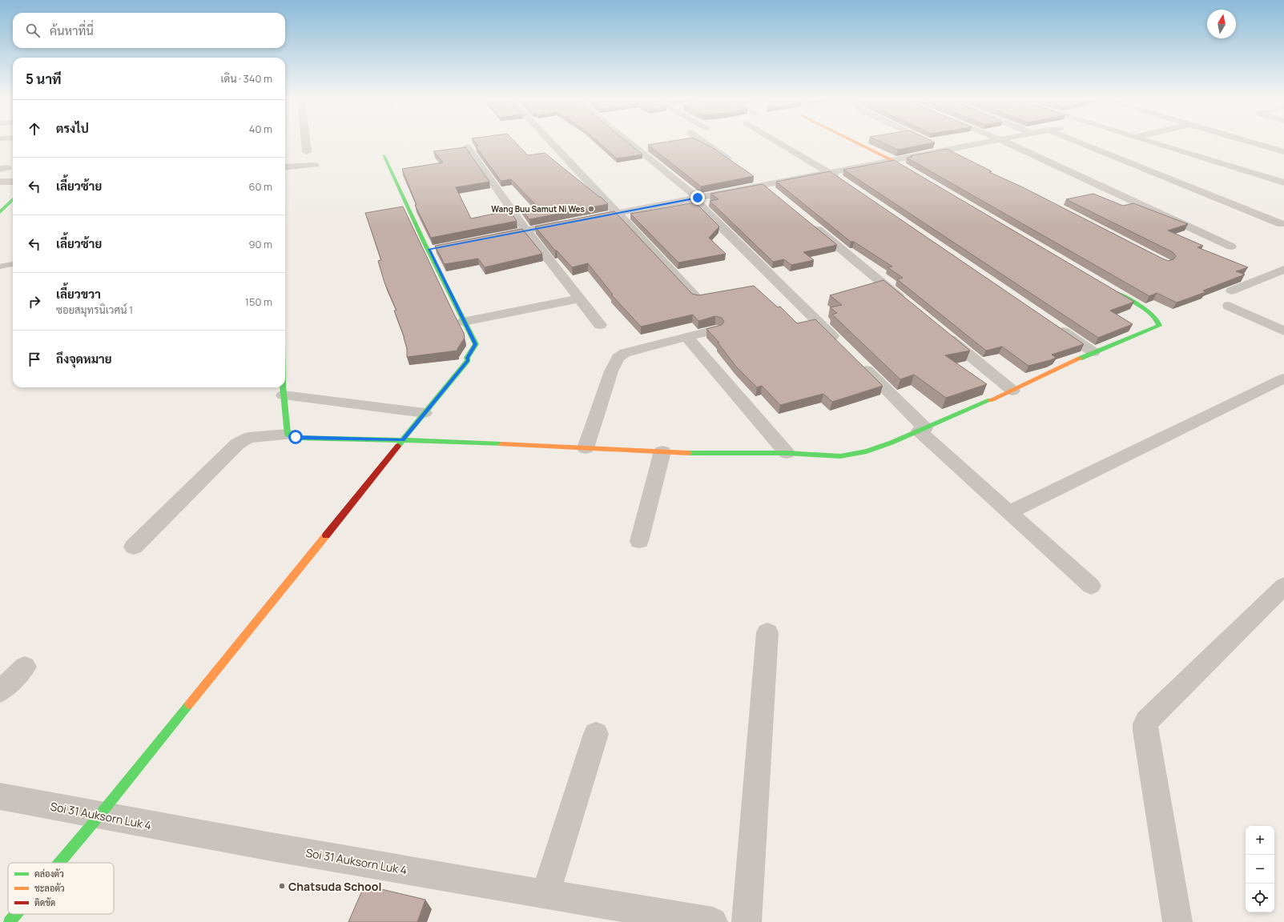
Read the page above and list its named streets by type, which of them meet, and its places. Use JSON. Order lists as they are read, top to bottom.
{
  "streets": {
    "street": ["Soi 31 Auksorn Luk 4"]
  },
  "places": ["Wang Buu Samut Ni Wes", "Chatsuda School"],
  "legend": ["คล่องตัว", "ชะลอตัว", "ติดขัด"],
  "north": "top",
  "page": {
    "search": "ค้นหาที่นี่",
    "heading": ["5 นาที", "เดิน · 340 m"],
    "list": [
      ["ตรงไป", "40 m"],
      ["เลี้ยวซ้าย", "60 m"],
      ["เลี้ยวซ้าย", "90 m"],
      ["เลี้ยวขวา", "ซอยสมุทรนิเวศน์ 1", "150 m"],
      "ถึงจุดหมาย"
    ],
    "map_buttons": ["+", "−"]
  }
}
